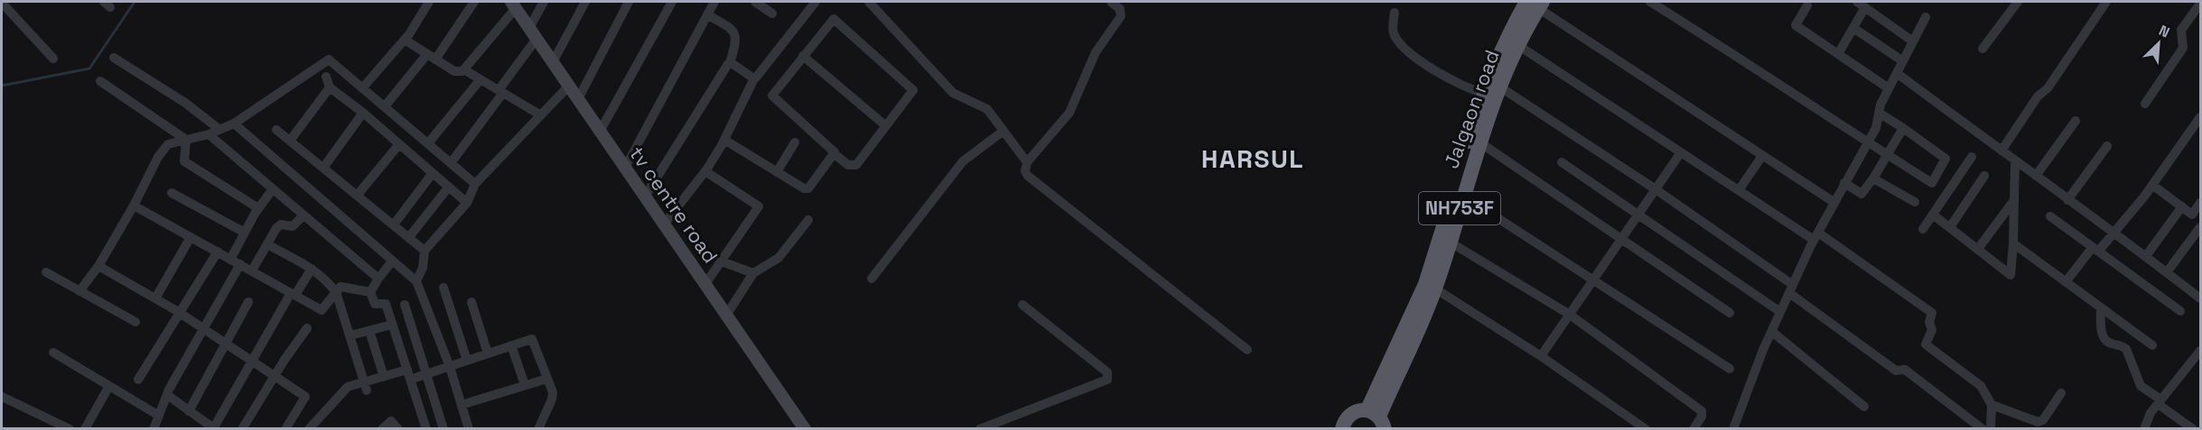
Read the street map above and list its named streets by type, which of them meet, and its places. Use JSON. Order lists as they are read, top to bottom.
{
  "streets": {
    "highway": ["Jalgaon road", "NH753F"],
    "main road": ["tv centre road"]
  },
  "districts": ["HARSUL"],
  "north": "top right"
}
